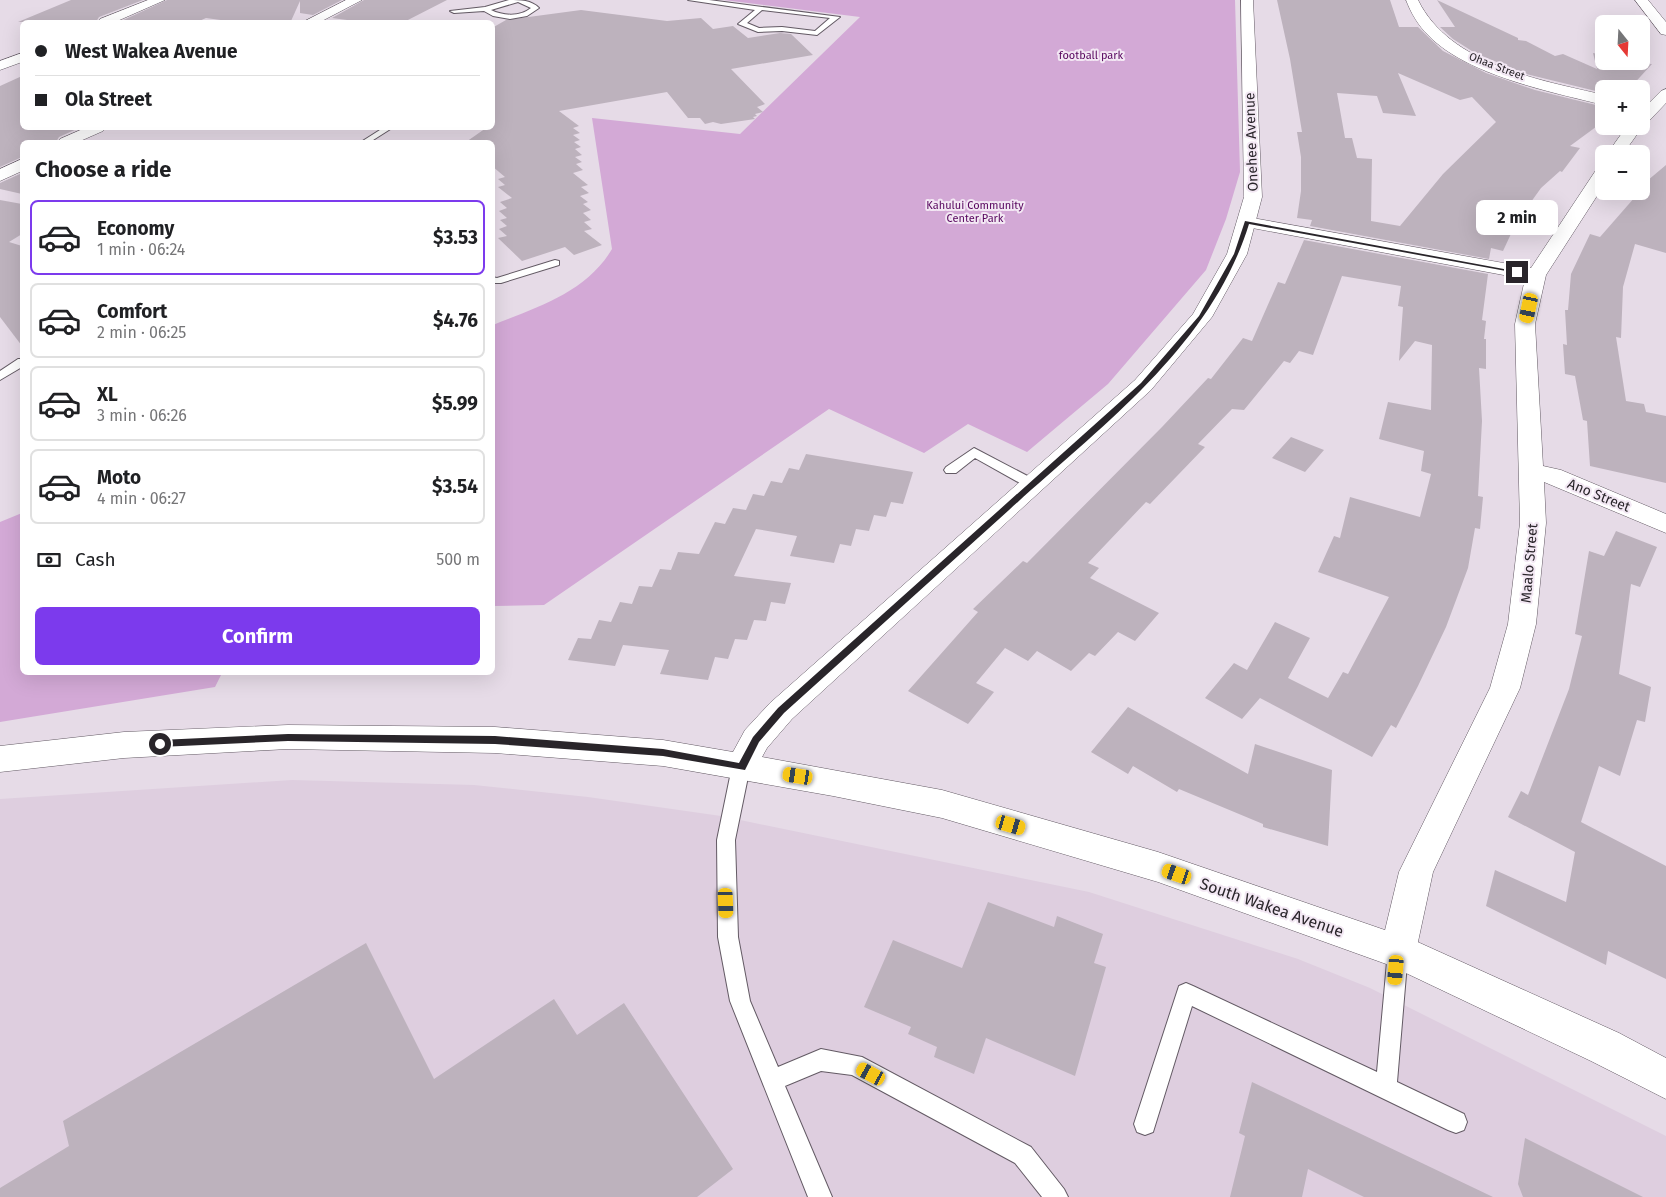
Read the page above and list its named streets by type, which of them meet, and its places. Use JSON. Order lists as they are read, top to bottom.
{
  "streets": {
    "street": [
      "Ohaa Street",
      "Onehee Avenue",
      "Ano Street",
      "Maalo Street",
      "South Wakea Avenue"
    ]
  },
  "crossings": [
    ["Onehee Avenue", "South Wakea Avenue"],
    ["Ano Street", "Maalo Street"],
    ["Maalo Street", "South Wakea Avenue"]
  ],
  "parks": ["football park", "Kahului Community Center Park"],
  "north": "bottom",
  "page": {
    "map_buttons": ["+", "−"],
    "banner": ["West Wakea Avenue", "Ola Street"],
    "heading": "Choose a ride",
    "bubble": "2 min",
    "list": [
      {
        "name": "Economy",
        "note": "1 min · 06:24",
        "value": "$3.53"
      },
      {
        "name": "Comfort",
        "note": "2 min · 06:25",
        "value": "$4.76"
      },
      {
        "name": "XL",
        "note": "3 min · 06:26",
        "value": "$5.99"
      },
      {
        "name": "Moto",
        "note": "4 min · 06:27",
        "value": "$3.54"
      }
    ],
    "pay": ["Cash", "500 m"],
    "buttons": "Confirm"
  }
}
